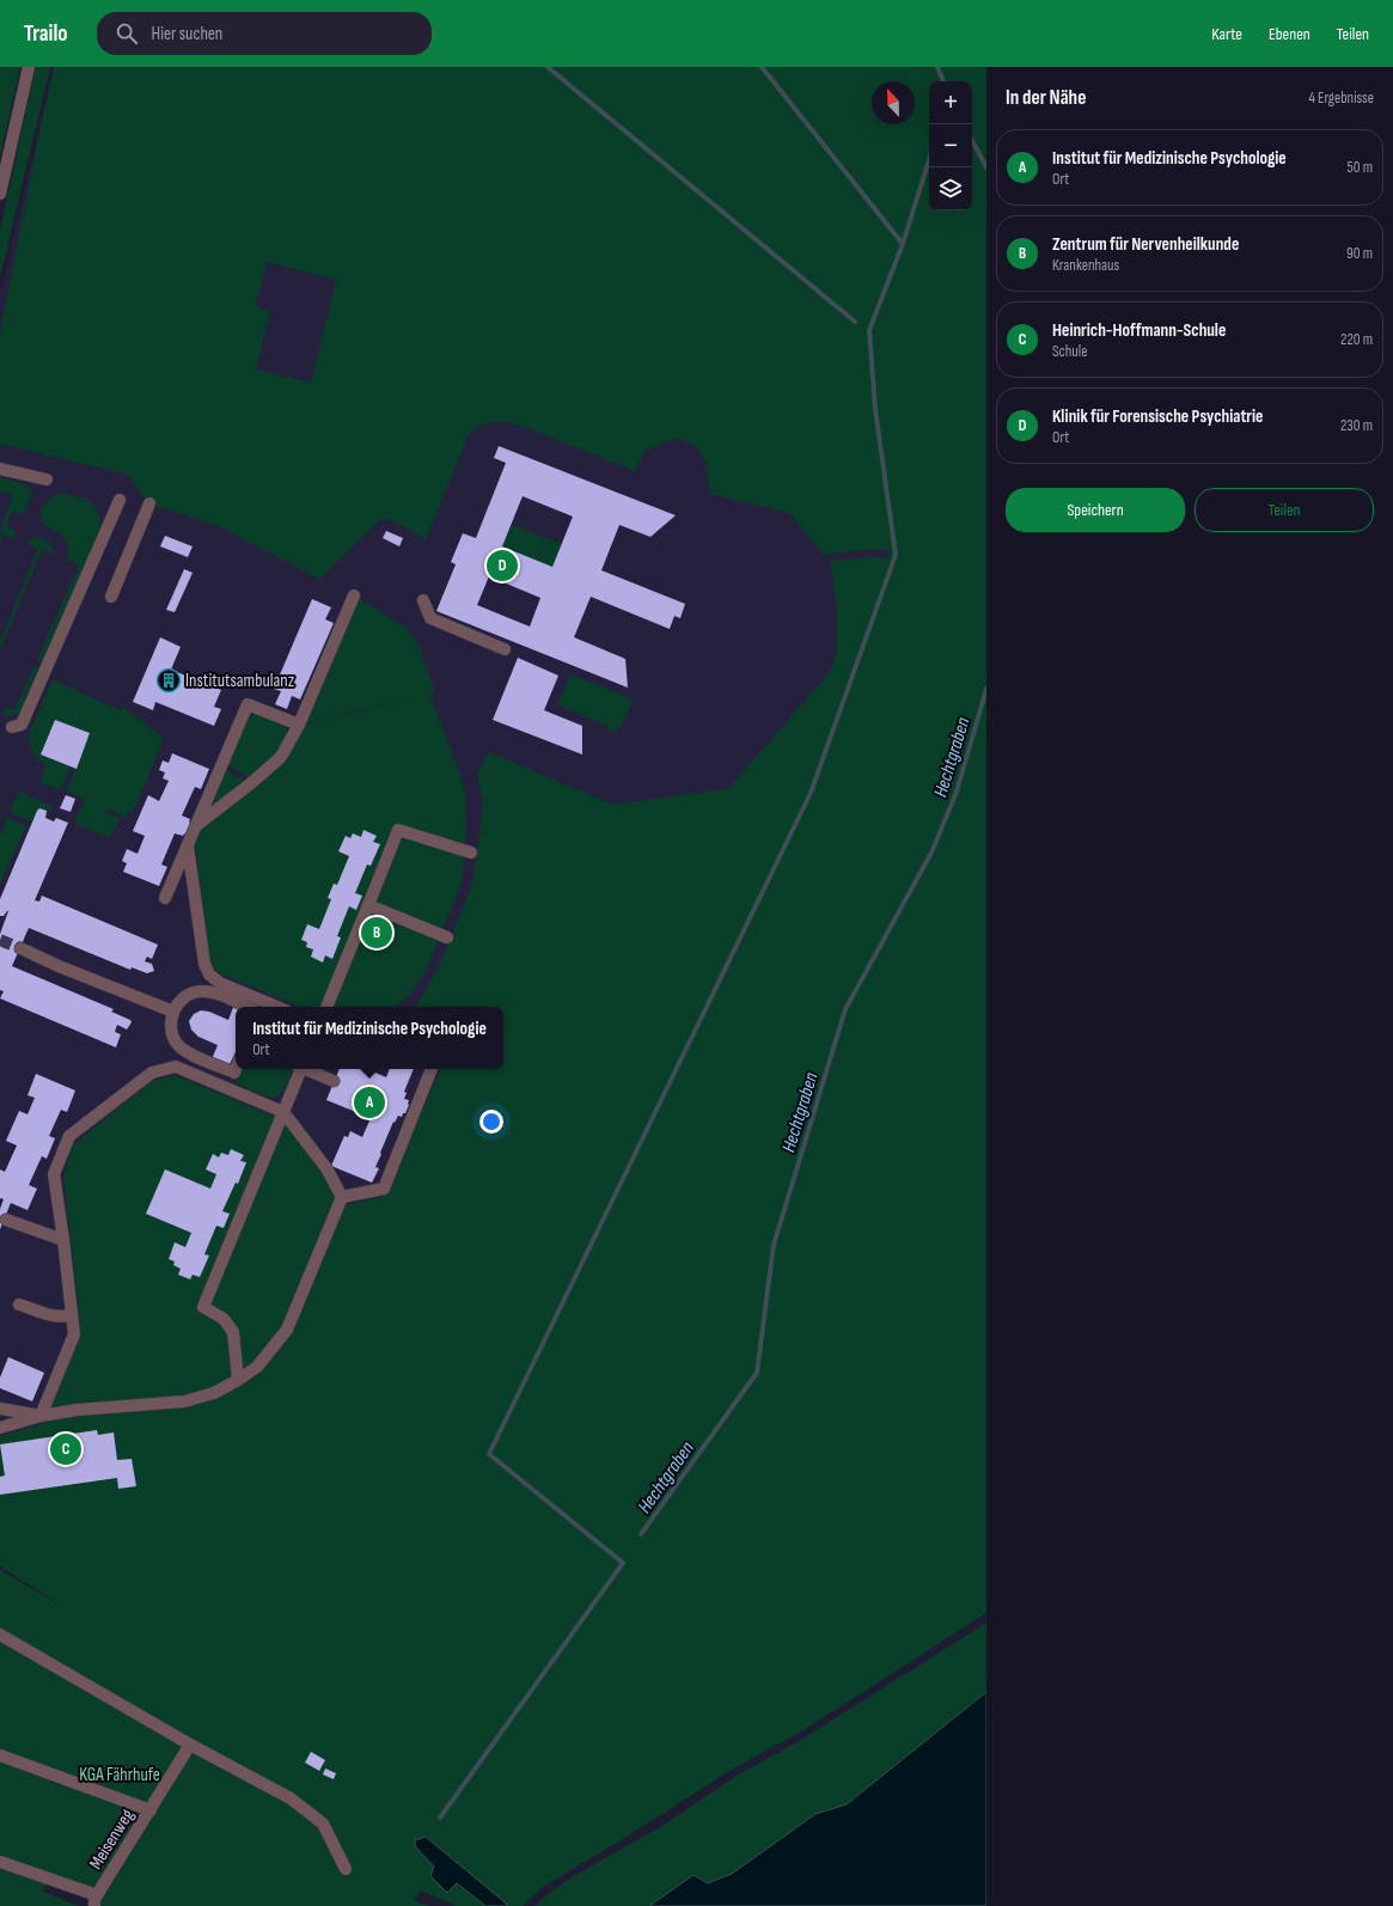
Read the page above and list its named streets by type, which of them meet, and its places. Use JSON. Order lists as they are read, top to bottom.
{
  "streets": {
    "street": ["Meisenweg"]
  },
  "water": ["Hechtgraben"],
  "parks": ["KGA Fährhufe"],
  "places": {
    "building": ["Institutsambulanz"]
  },
  "north": "top left",
  "page": {
    "header": "Trailo",
    "search": "Hier suchen",
    "nav": ["Karte", "Ebenen", "Teilen"],
    "heading": ["In der Nähe", "4 Ergebnisse"],
    "map_buttons": ["+", "−"],
    "list": [
      {
        "mark": "A",
        "name": "Institut für Medizinische Psychologie",
        "note": "Ort",
        "value": "50 m"
      },
      {
        "mark": "B",
        "name": "Zentrum für Nervenheilkunde",
        "note": "Krankenhaus",
        "value": "90 m"
      },
      {
        "mark": "C",
        "name": "Heinrich-Hoffmann-Schule",
        "note": "Schule",
        "value": "220 m"
      },
      {
        "mark": "D",
        "name": "Klinik für Forensische Psychiatrie",
        "note": "Ort",
        "value": "230 m"
      }
    ],
    "buttons": ["Speichern", "Teilen"],
    "pins": [
      "D",
      "B",
      "A",
      "C"
    ],
    "popup": ["Institut für Medizinische Psychologie", "Ort"]
  }
}
